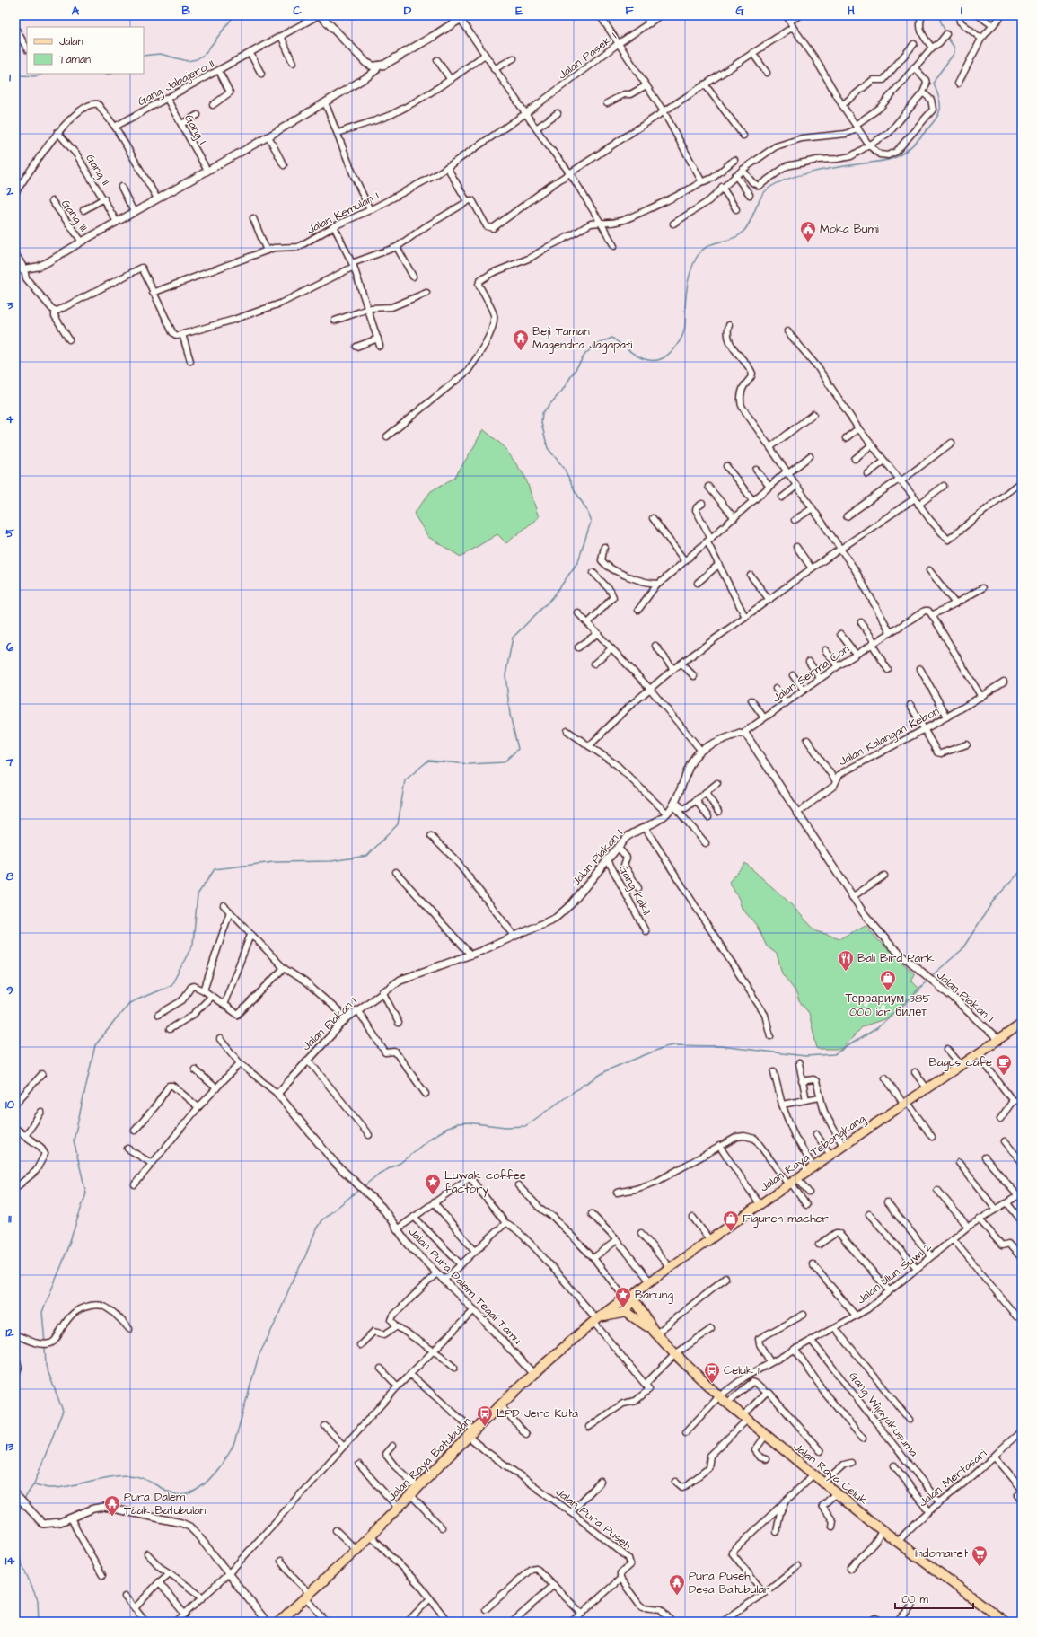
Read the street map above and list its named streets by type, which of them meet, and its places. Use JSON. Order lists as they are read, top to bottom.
{
  "streets": {
    "highway": ["Jalan Raya Batubulan", "Jalan Raya Celuk"],
    "main road": ["Jalan Raya Tebongkang"],
    "street": [
      "Jalan Pasek I",
      "Gang Jabajero II",
      "Gang I",
      "Gang II",
      "Jalan Kemulan I",
      "Gang III",
      "Jalan Serma Con",
      "Jalan Kalangan Kebon",
      "Jalan Piakan I",
      "Gang Kakil",
      "Jalan Ulun Suwi 2",
      "Jalan Pura Dalem Tegal Tamu",
      "Gang Wijayakusuma",
      "Jalan Mertasari",
      "Jalan Pura Puseh"
    ]
  },
  "crossings": [
    ["Jalan Pasek I", "Jalan Kemulan I"],
    ["Gang Jabajero II", "Gang I"],
    ["Jalan Serma Con", "Jalan Piakan I"],
    ["Jalan Kalangan Kebon", "Jalan Piakan I"],
    ["Jalan Piakan I", "Gang Kakil"],
    ["Jalan Piakan I", "Jalan Raya Tebongkang"],
    ["Jalan Piakan I", "Jalan Pura Dalem Tegal Tamu"],
    ["Jalan Raya Tebongkang", "Jalan Raya Batubulan"],
    ["Jalan Raya Tebongkang", "Jalan Raya Celuk"],
    ["Jalan Ulun Suwi 2", "Gang Wijayakusuma"],
    ["Jalan Ulun Suwi 2", "Jalan Raya Celuk"],
    ["Jalan Pura Dalem Tegal Tamu", "Jalan Raya Batubulan"],
    ["Gang Wijayakusuma", "Jalan Mertasari"],
    ["Jalan Raya Batubulan", "Jalan Raya Celuk"],
    ["Jalan Raya Batubulan", "Jalan Pura Puseh"],
    ["Jalan Raya Celuk", "Jalan Mertasari"]
  ],
  "places": {
    "public building": ["Moka Bumi"],
    "temple": ["Beji Taman Magendra Jagapati", "Pura Dalem Taak Batubulan", "Pura Puseh Desa Batubulan"],
    "restaurant": ["Bali Bird Park"],
    "shop": ["Террариум 385 000 idr билет", "Figuren macher"],
    "cafe": ["Bagus cafe"],
    "place": ["Luwak coffee factory", "Barung"],
    "bus stop": ["Celuk 1", "LPD Jero Kuta"],
    "supermarket": ["Indomaret"]
  },
  "legend": ["Jalan", "Taman"],
  "scale_bar": "100 m",
  "grid": {
    "columns": [
      "A",
      "B",
      "C",
      "D",
      "E",
      "F",
      "G",
      "H",
      "I"
    ],
    "rows": [
      "1",
      "2",
      "3",
      "4",
      "5",
      "6",
      "7",
      "8",
      "9",
      "10",
      "11",
      "12",
      "13",
      "14"
    ]
  }
}
